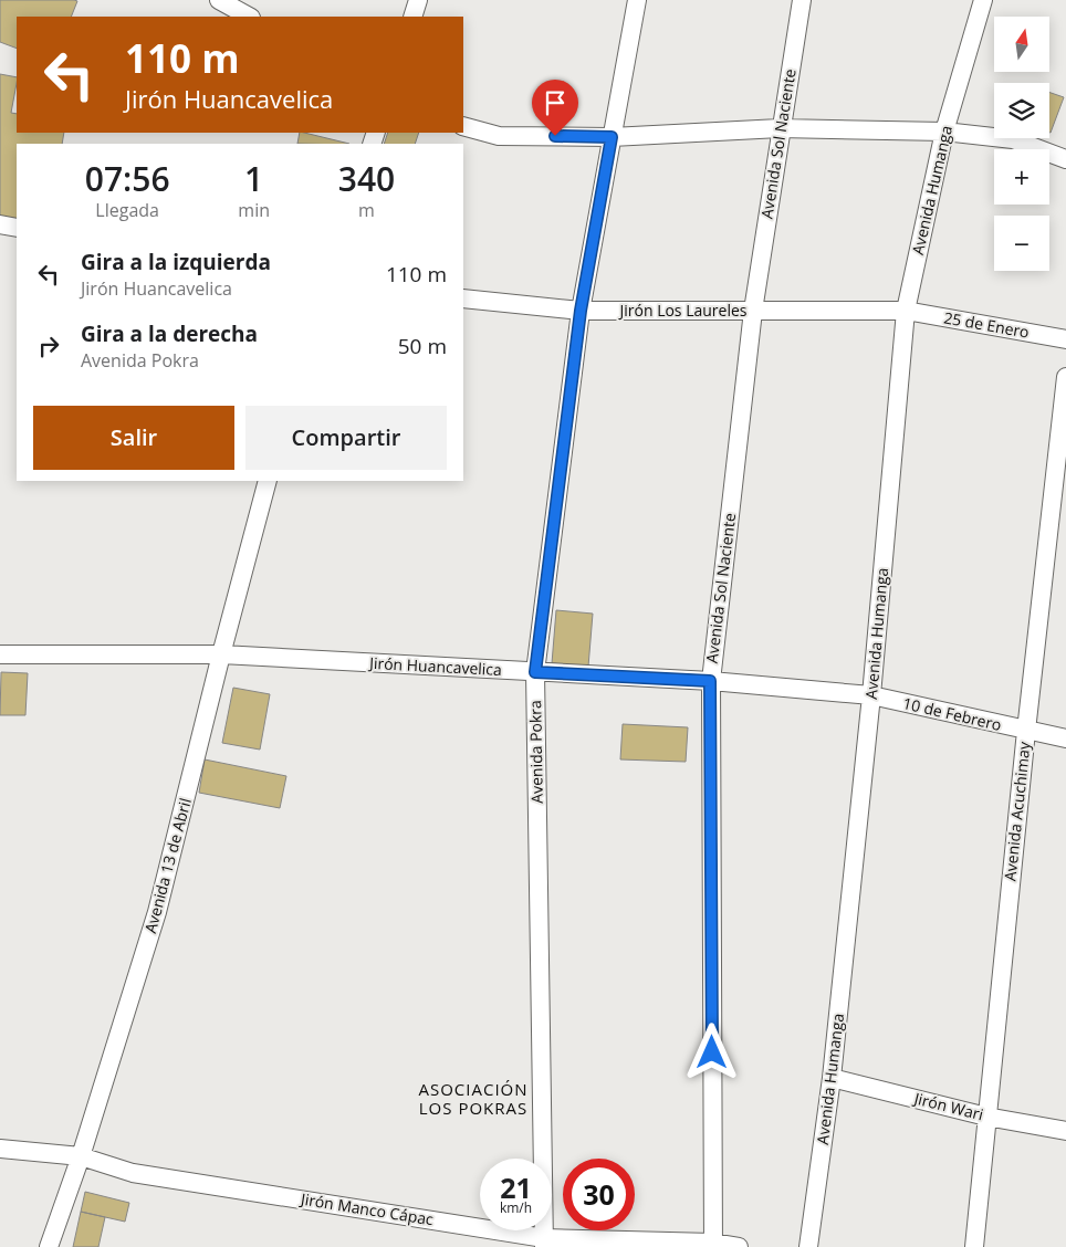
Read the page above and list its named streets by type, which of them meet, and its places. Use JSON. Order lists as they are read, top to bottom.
{
  "streets": {
    "street": [
      "Avenida Sol Naciente",
      "Avenida Humanga",
      "Jirón Los Laureles",
      "25 de Enero",
      "Jirón Huancavelica",
      "10 de Febrero",
      "Avenida Pokra",
      "Avenida Acuchimay",
      "Avenida 13 de Abril",
      "Jirón Wari",
      "Jirón Manco Cápac"
    ]
  },
  "crossings": [
    ["Avenida Sol Naciente", "Jirón Los Laureles"],
    ["Avenida Sol Naciente", "Jirón Huancavelica"],
    ["Avenida Sol Naciente", "Jirón Manco Cápac"],
    ["Avenida Humanga", "Jirón Los Laureles"],
    ["Avenida Humanga", "25 de Enero"],
    ["Avenida Humanga", "Jirón Huancavelica"],
    ["Avenida Humanga", "10 de Febrero"],
    ["Avenida Humanga", "Jirón Wari"],
    ["Jirón Los Laureles", "25 de Enero"],
    ["Jirón Los Laureles", "Avenida Pokra"],
    ["Jirón Huancavelica", "10 de Febrero"],
    ["Jirón Huancavelica", "Avenida Pokra"],
    ["Jirón Huancavelica", "Avenida 13 de Abril"],
    ["10 de Febrero", "Avenida Acuchimay"],
    ["Avenida Pokra", "Jirón Manco Cápac"],
    ["Avenida Acuchimay", "Jirón Wari"],
    ["Avenida 13 de Abril", "Jirón Manco Cápac"]
  ],
  "districts": ["ASOCIACIÓN LOS POKRAS"],
  "north": "top",
  "page": {
    "map_buttons": ["+", "−"],
    "turn": ["110 m", "Jirón Huancavelica"],
    "eta": [
      "07:56",
      "Llegada",
      "1",
      "min",
      "340",
      "m"
    ],
    "list": [
      {
        "name": "Gira a la izquierda",
        "note": "Jirón Huancavelica",
        "value": "110 m"
      },
      {
        "name": "Gira a la derecha",
        "note": "Avenida Pokra",
        "value": "50 m"
      }
    ],
    "buttons": ["Salir", "Compartir"],
    "speed": "21 km/h",
    "limit": "30"
  }
}
